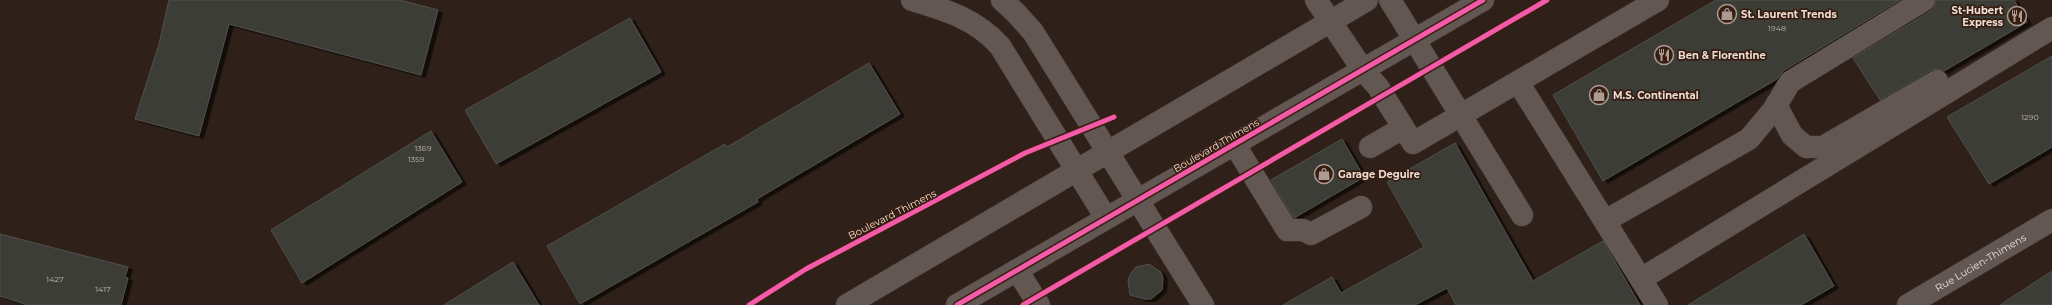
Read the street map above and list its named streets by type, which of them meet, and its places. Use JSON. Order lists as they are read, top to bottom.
{
  "streets": {
    "street": ["Boulevard Thimens", "Rue Lucien-Thimens"]
  },
  "places": {
    "shop": ["St. Laurent Trends", "M.S. Continental", "Garage Deguire"],
    "restaurant": ["St-Hubert Express", "Ben & Florentine"]
  },
  "house_numbers": [
    "1948",
    "1290",
    "1369",
    "1359",
    "1427",
    "1417"
  ]
}
